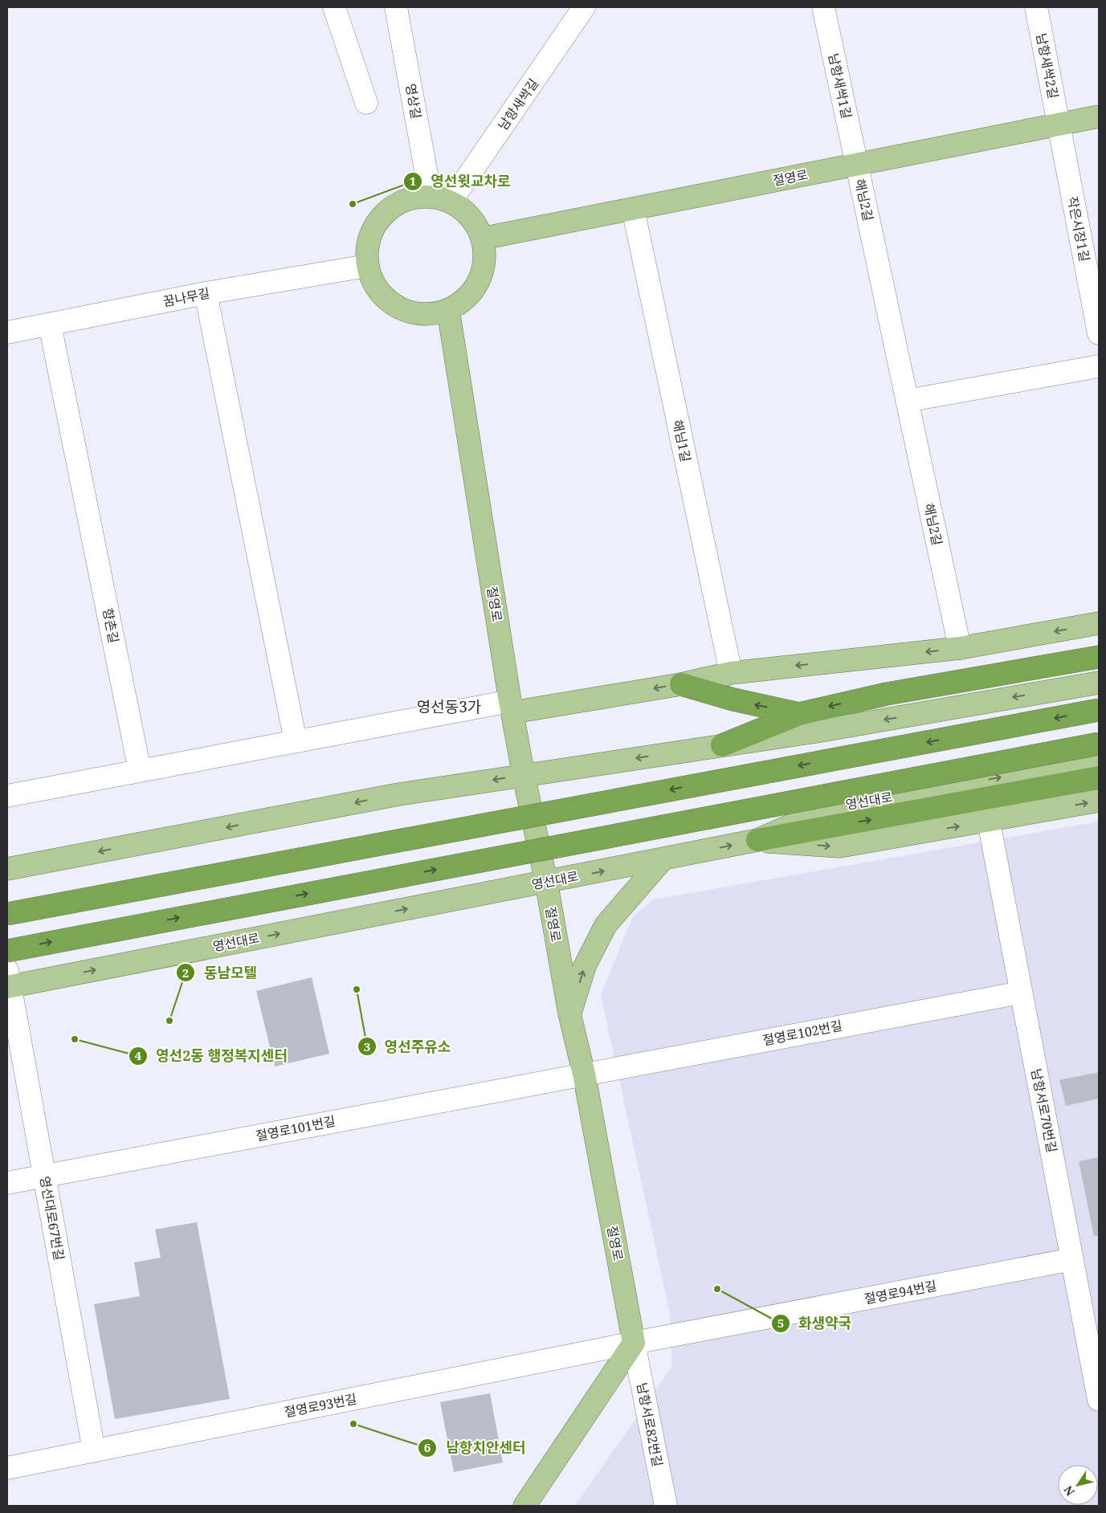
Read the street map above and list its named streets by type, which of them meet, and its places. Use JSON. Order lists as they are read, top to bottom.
{
  "streets": {
    "main road": ["절영로", "영선대로"],
    "street": [
      "남항새싹2길",
      "남항새싹1길",
      "영상길",
      "남항새싹길",
      "해님2길",
      "작은시장1길",
      "꿈나무길",
      "해님1길",
      "향촌길",
      "절영로102번길",
      "남항서로70번길",
      "절영로101번길",
      "영선대로67번길",
      "절영로94번길",
      "절영로93번길",
      "남항서로82번길"
    ]
  },
  "crossings": [
    ["남항새싹2길", "절영로"],
    ["남항새싹2길", "작은시장1길"],
    ["남항새싹1길", "절영로"],
    ["남항새싹1길", "해님2길"],
    ["영상길", "남항새싹길"],
    ["영상길", "절영로"],
    ["영상길", "꿈나무길"],
    ["남항새싹길", "절영로"],
    ["남항새싹길", "꿈나무길"],
    ["절영로", "해님2길"],
    ["절영로", "작은시장1길"],
    ["절영로", "꿈나무길"],
    ["절영로", "해님1길"],
    ["절영로", "영선대로"],
    ["절영로", "절영로102번길"],
    ["절영로", "절영로101번길"],
    ["절영로", "절영로94번길"],
    ["절영로", "절영로93번길"],
    ["절영로", "남항서로82번길"],
    ["꿈나무길", "향촌길"],
    ["영선대로", "영선대로67번길"],
    ["절영로102번길", "남항서로70번길"],
    ["절영로102번길", "절영로101번길"],
    ["남항서로70번길", "절영로94번길"],
    ["절영로101번길", "영선대로67번길"],
    ["영선대로67번길", "절영로93번길"],
    ["절영로94번길", "절영로93번길"],
    ["절영로94번길", "남항서로82번길"],
    ["절영로93번길", "남항서로82번길"]
  ],
  "districts": ["영선동3가"],
  "places": [
    "영선윗교차로",
    "영선주유소",
    "동남모텔",
    "영선2동 행정복지센터",
    "화생약국",
    "남항치안센터"
  ],
  "north": "bottom left"
}
